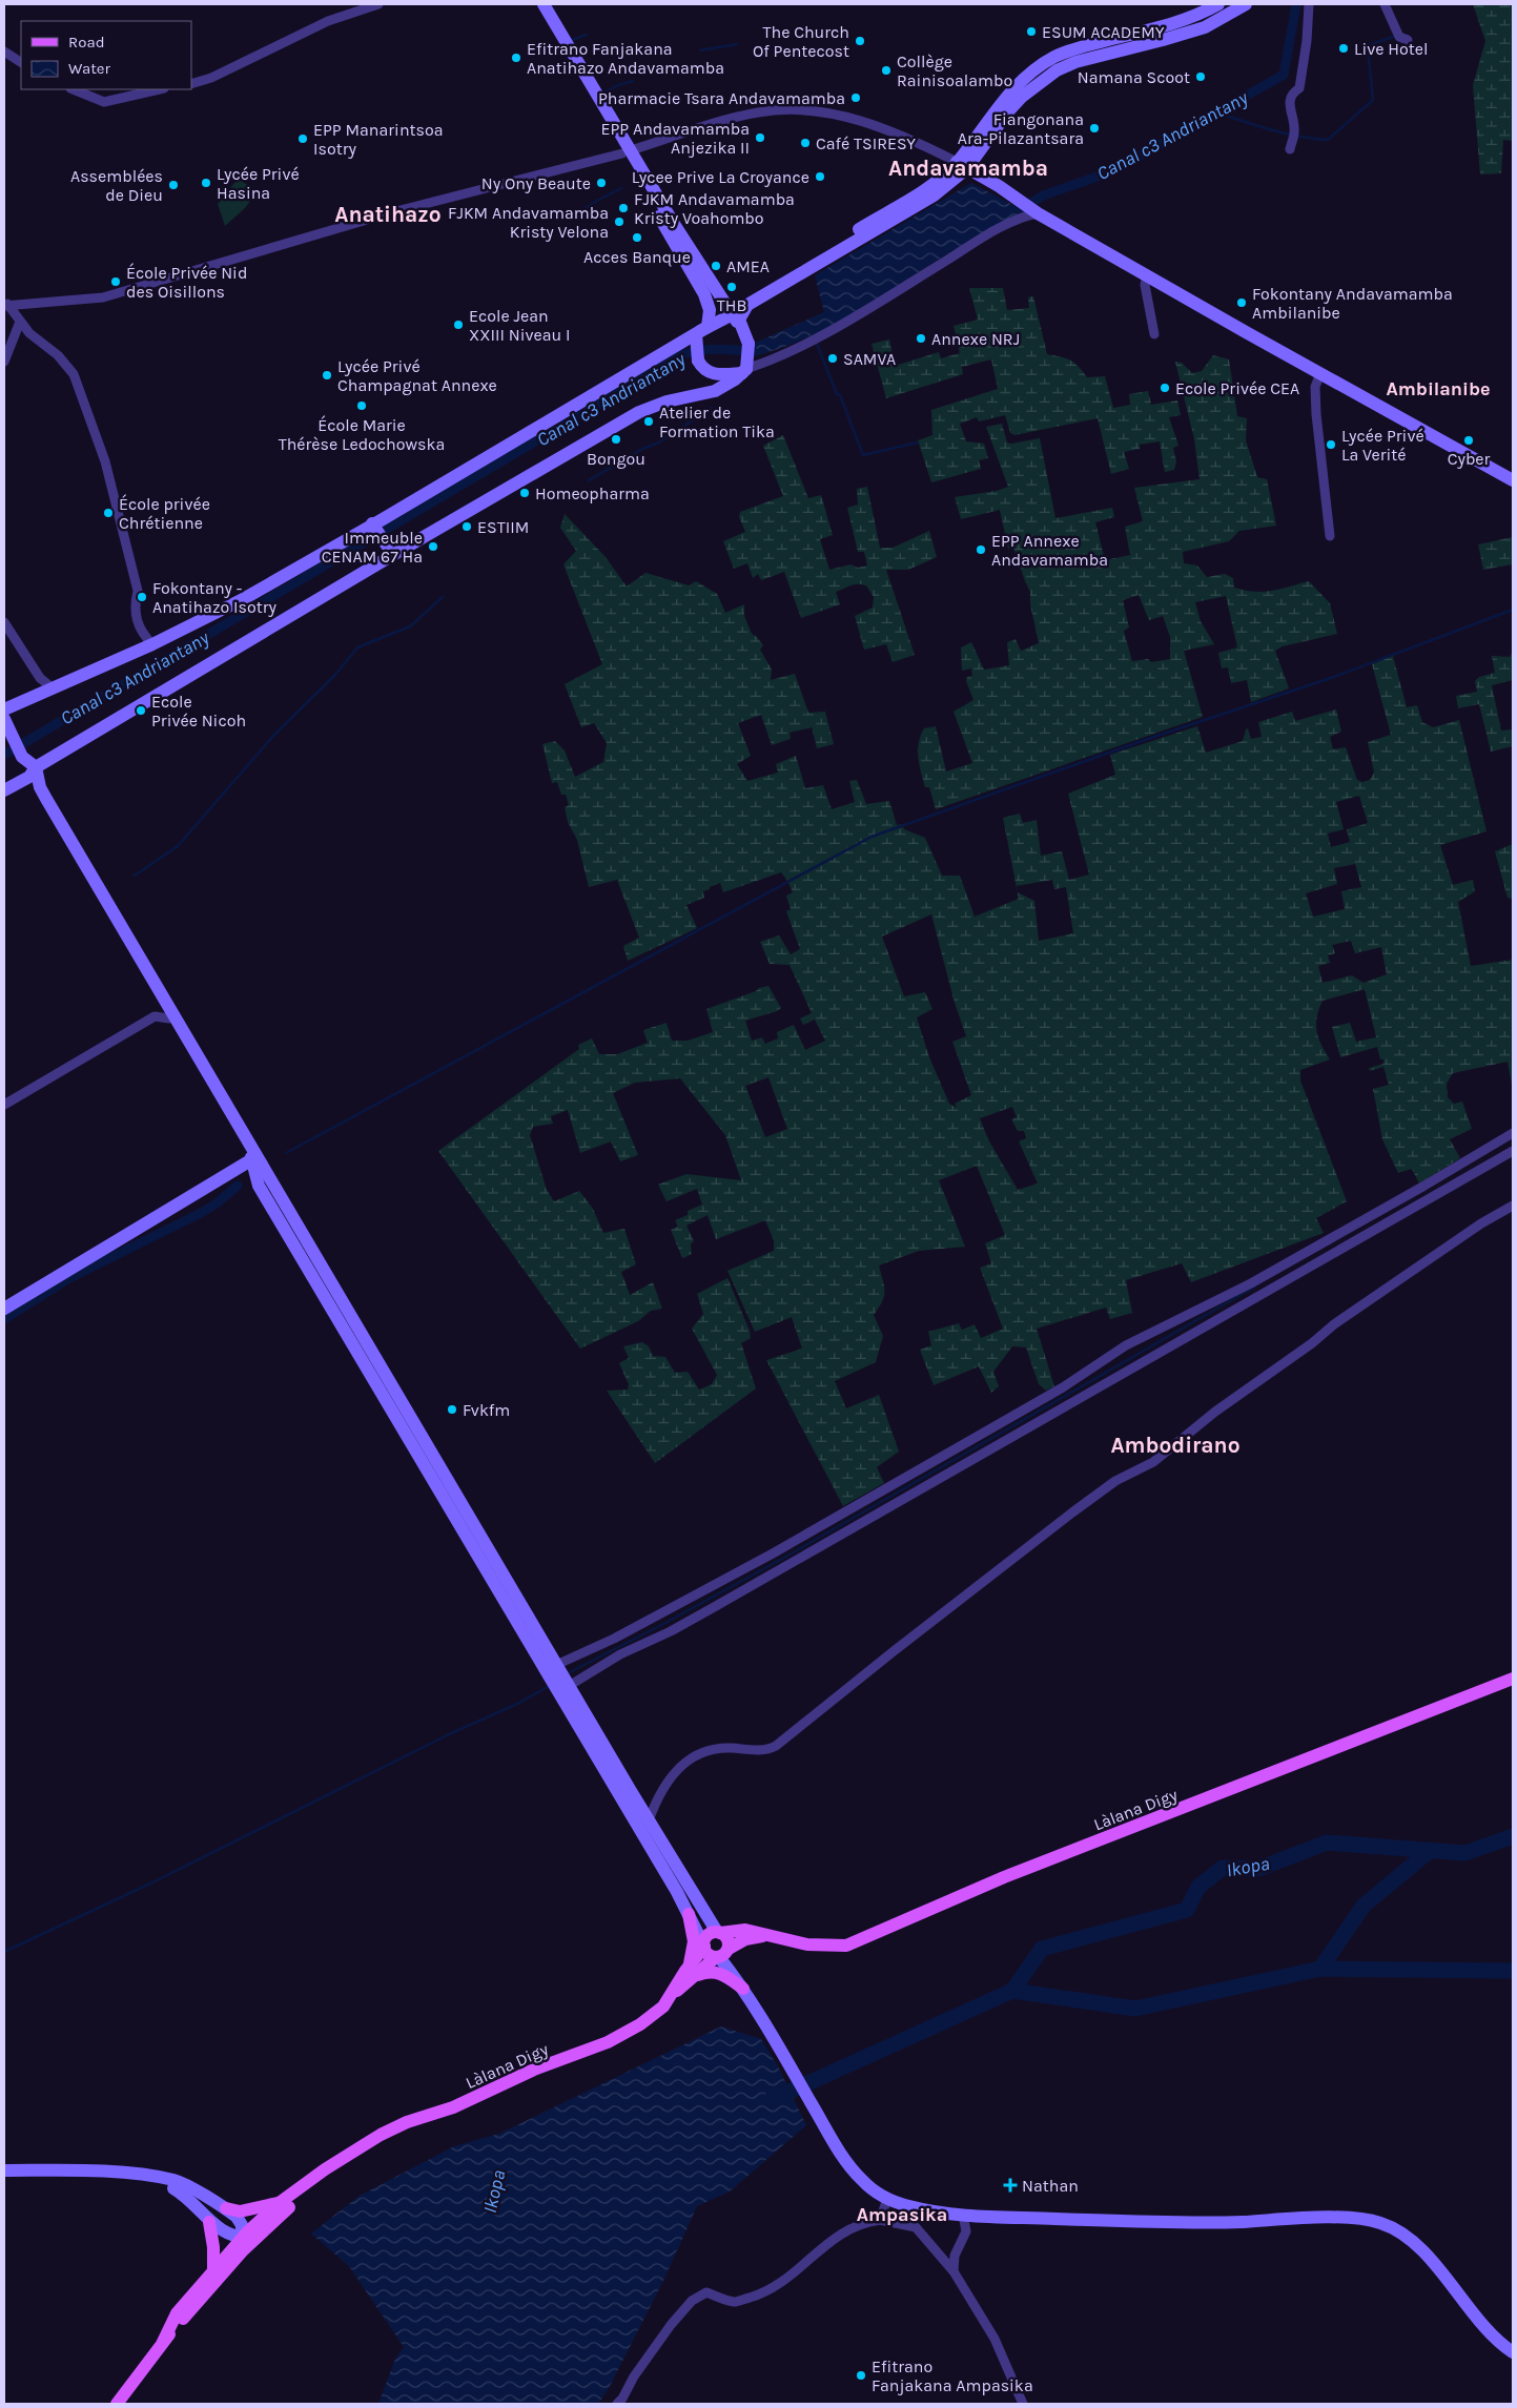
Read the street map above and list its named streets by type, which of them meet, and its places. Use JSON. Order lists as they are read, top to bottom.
{
  "streets": {
    "main road": ["Làlana Digy"]
  },
  "districts": [
    "Andavamamba",
    "Anatihazo",
    "Ambilanibe",
    "Ambodirano",
    "Ampasika"
  ],
  "water": ["Canal c3 Andriantany", "Ikopa"],
  "places": {
    "other": [
      "ESUM ACADEMY",
      "The Church Of Pentecost",
      "Live Hotel",
      "Efitrano Fanjakana Anatihazo Andavamamba",
      "Collège Rainisoalambo",
      "Namana Scoot",
      "Pharmacie Tsara Andavamamba",
      "Fiangonana Ara-Pilazantsara",
      "EPP Andavamamba Anjezika II",
      "EPP Manarintsoa Isotry",
      "Café TSIRESY",
      "Lycee Prive La Croyance",
      "Lycée Privé Hasina",
      "Ny Ony Beaute",
      "Assemblées de Dieu",
      "FJKM Andavamamba Kristy Voahombo",
      "FJKM Andavamamba Kristy Velona",
      "Acces Banque",
      "AMEA",
      "École Privée Nid des Oisillons",
      "THB",
      "Fokontany Andavamamba Ambilanibe",
      "Ecole Jean XXIII Niveau I",
      "Annexe NRJ",
      "SAMVA",
      "Lycée Privé Champagnat Annexe",
      "Ecole Privée CEA",
      "École Marie Thérèse Ledochowska",
      "Atelier de Formation Tika",
      "Bongou",
      "Cyber",
      "Lycée Privé La Verité",
      "Homeopharma",
      "École privée Chrétienne",
      "ESTIIM",
      "Immeuble CENAM 67 Ha",
      "EPP Annexe Andavamamba",
      "Fokontany - Anatihazo Isotry",
      "Ecole Privée Nicoh",
      "Fvkfm",
      "Efitrano Fanjakana Ampasika"
    ],
    "health": ["Nathan"]
  },
  "legend": ["Road", "Water"]
}
